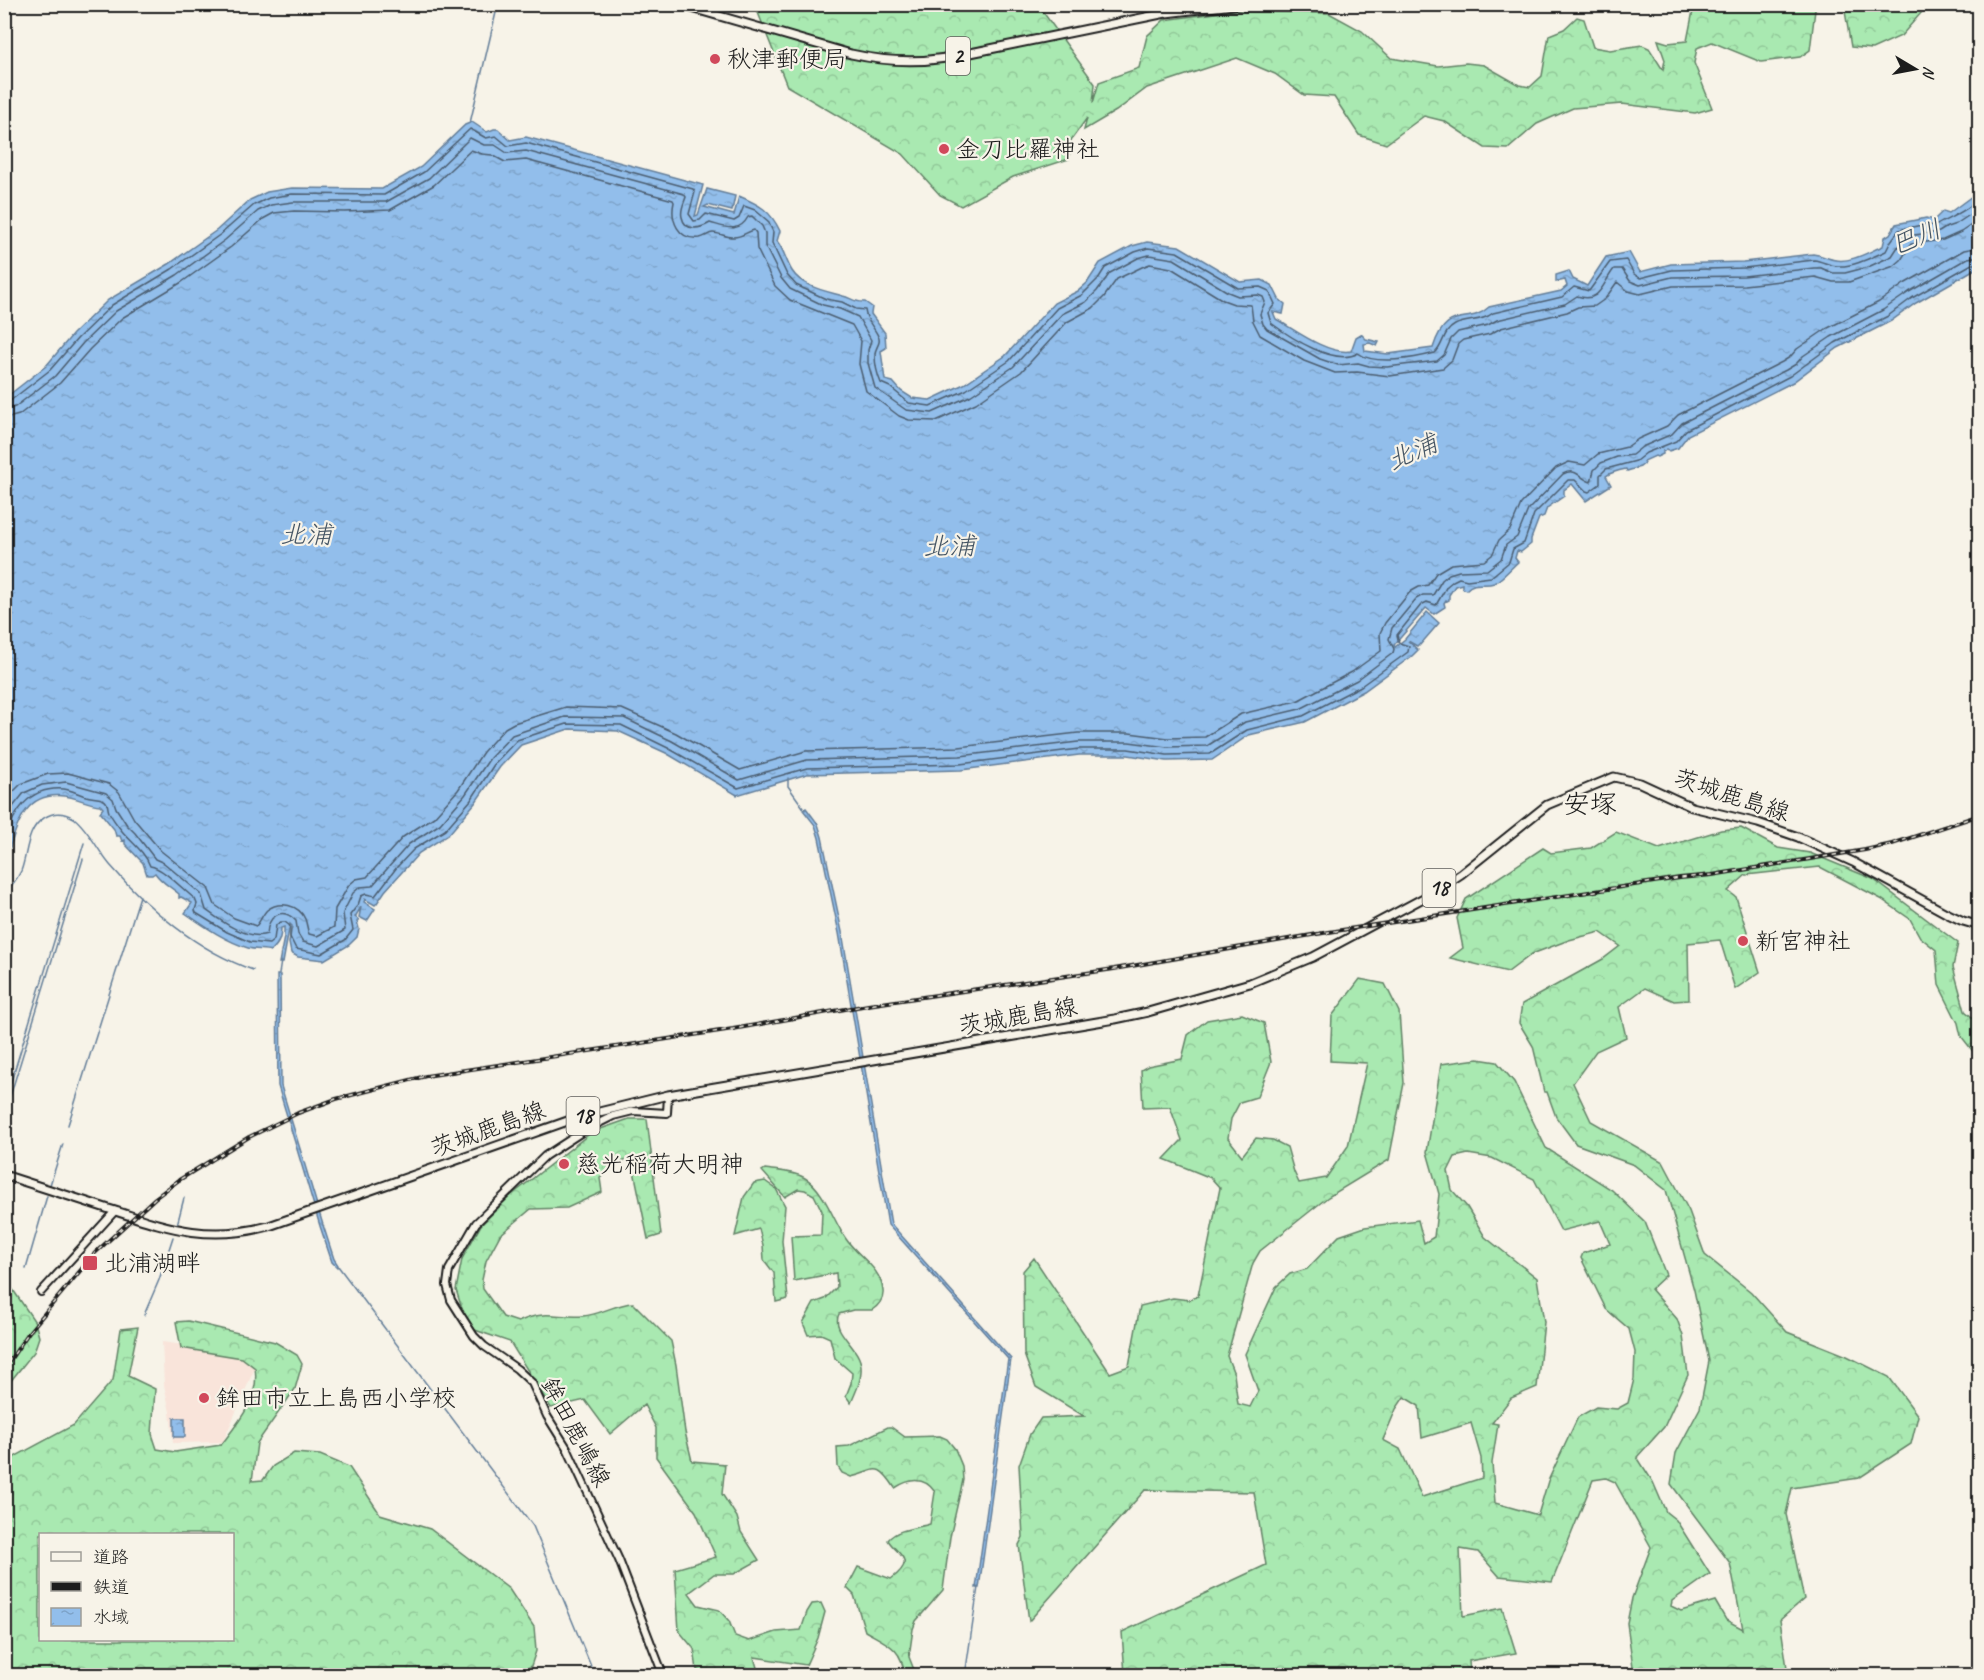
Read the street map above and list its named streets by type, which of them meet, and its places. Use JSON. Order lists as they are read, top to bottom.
{
  "streets": {
    "main road": [
      "2",
      "茨城鹿島線",
      "18",
      "鉾田鹿嶋線"
    ]
  },
  "crossings": [
    ["茨城鹿島線", "鉾田鹿嶋線"]
  ],
  "districts": ["安塚"],
  "water": ["巴川", "北浦"],
  "places": {
    "other": [
      "秋津郵便局",
      "金刀比羅神社",
      "新宮神社",
      "慈光稲荷大明神",
      "鉾田市立上島西小学校"
    ],
    "transit": ["北浦湖畔"]
  },
  "legend": ["道路", "鉄道", "水域"],
  "north": "right"
}
